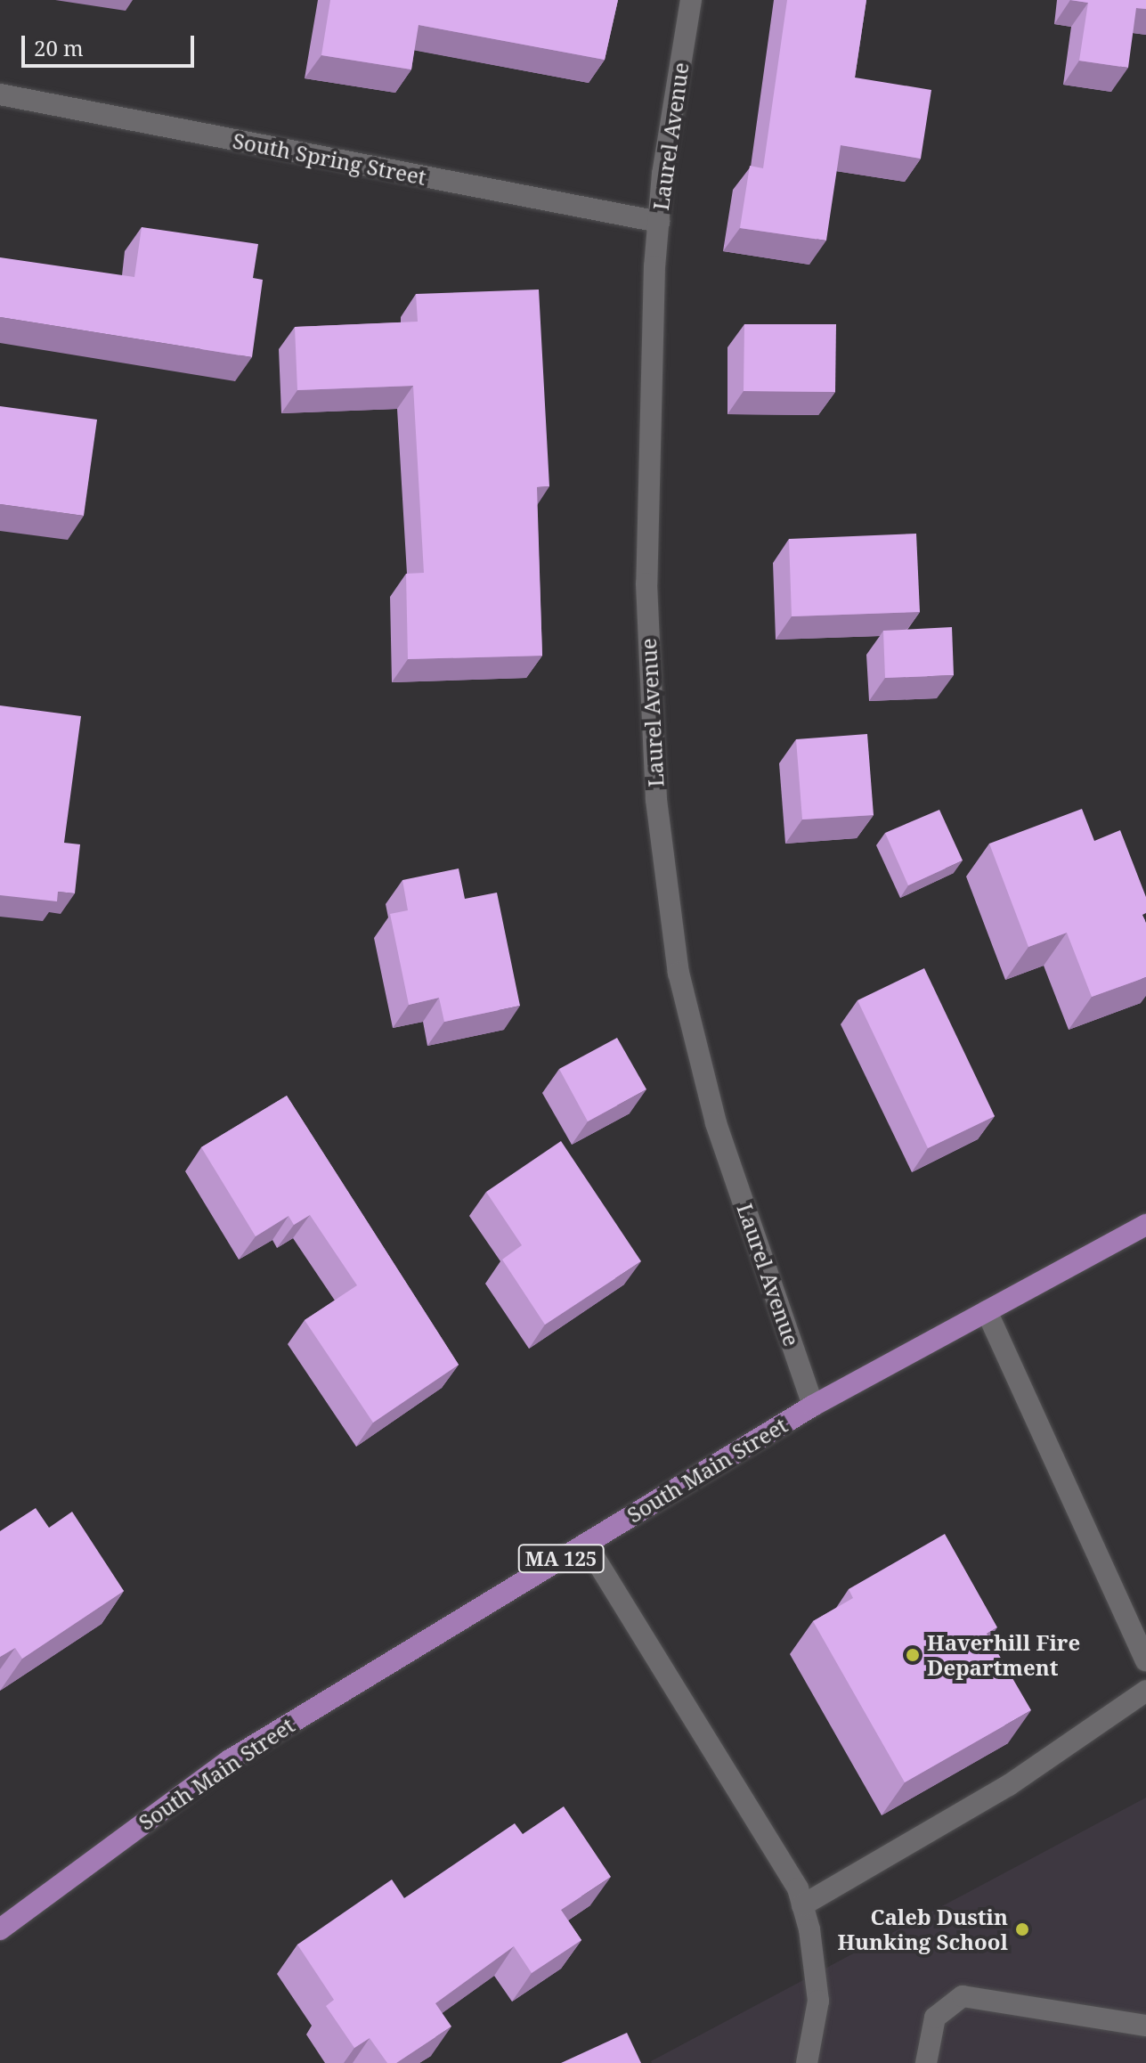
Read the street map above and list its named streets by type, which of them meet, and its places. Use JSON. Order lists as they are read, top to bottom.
{
  "streets": {
    "main road": [
      "Laurel Avenue",
      "South Spring Street",
      "South Main Street",
      "MA 125"
    ]
  },
  "crossings": [
    ["Laurel Avenue", "South Spring Street"],
    ["Laurel Avenue", "South Main Street"]
  ],
  "places": ["Haverhill Fire Department", "Caleb Dustin Hunking School"],
  "scale_bar": "20 m"
}
